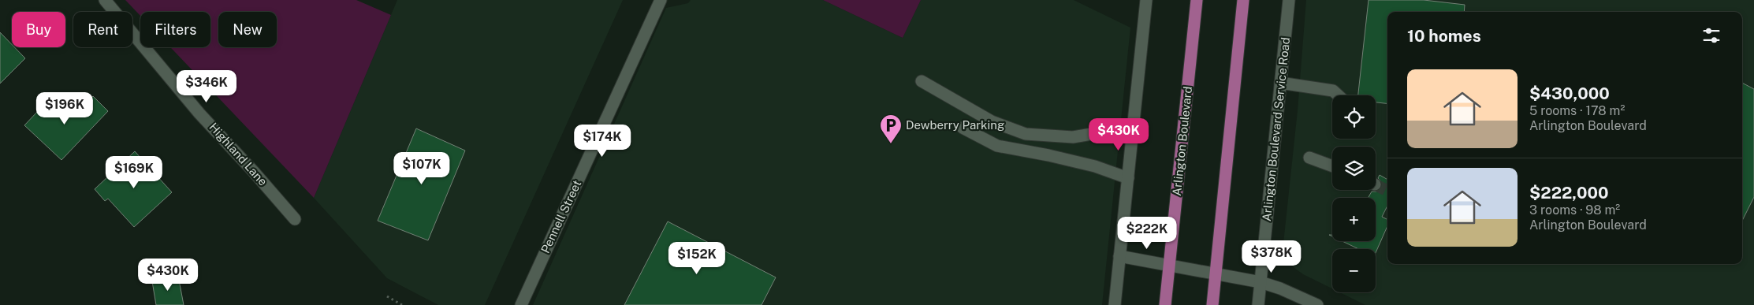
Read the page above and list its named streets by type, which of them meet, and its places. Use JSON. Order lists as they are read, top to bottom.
{
  "streets": {
    "main road": ["Arlington Boulevard"],
    "street": ["Arlington Boulevard Service Road", "Highland Lane", "Pennell Street"]
  },
  "places": {
    "parking": ["Dewberry Parking"]
  },
  "page": {
    "chip": [
      "Buy",
      "Rent",
      "Filters",
      "New"
    ],
    "heading": "10 homes",
    "list": [
      {
        "name": "$430,000",
        "note": "5 rooms · 178 m² · Arlington Boulevard"
      },
      {
        "name": "$222,000",
        "note": "3 rooms · 98 m² · Arlington Boulevard"
      }
    ],
    "price": [
      "$346K",
      "$196K",
      "$430K",
      "$174K",
      "$107K",
      "$169K",
      "$222K",
      "$378K",
      "$152K",
      "$430K"
    ],
    "map_buttons": ["+", "−"]
  }
}
